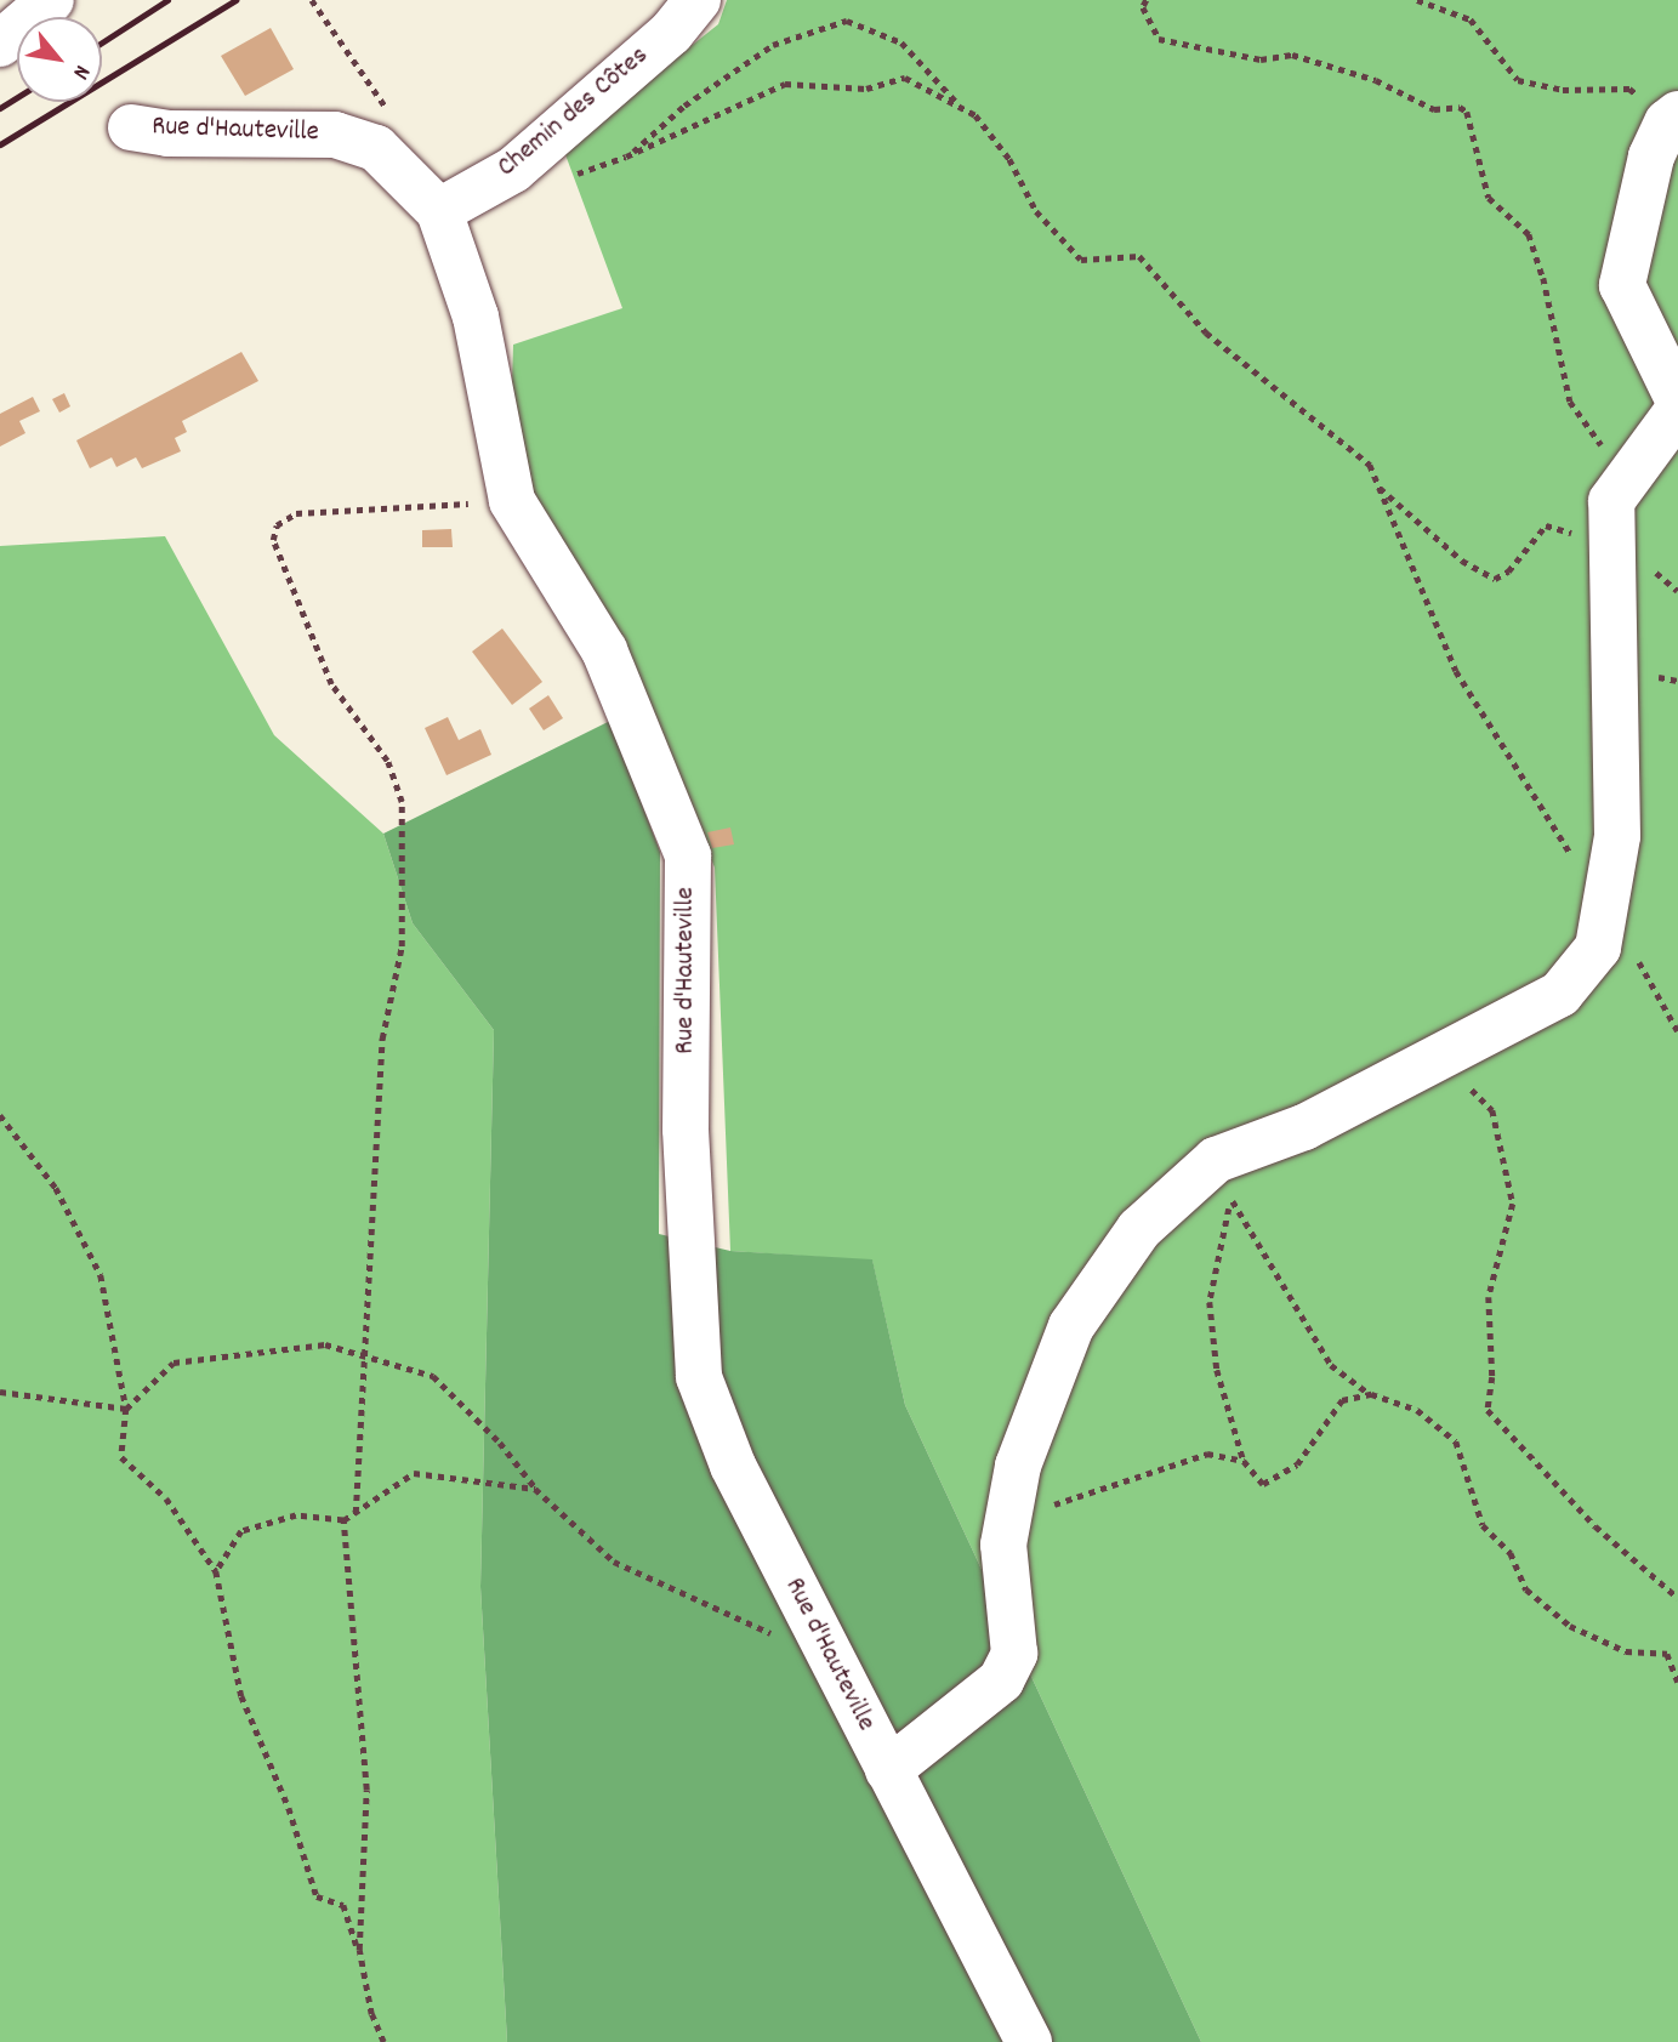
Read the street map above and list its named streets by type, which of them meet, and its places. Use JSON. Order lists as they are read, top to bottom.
{
  "streets": {
    "street": ["Chemin des Côtes", "Rue d'Hauteville"]
  },
  "crossings": [
    ["Chemin des Côtes", "Rue d'Hauteville"]
  ],
  "north": "bottom right"
}
